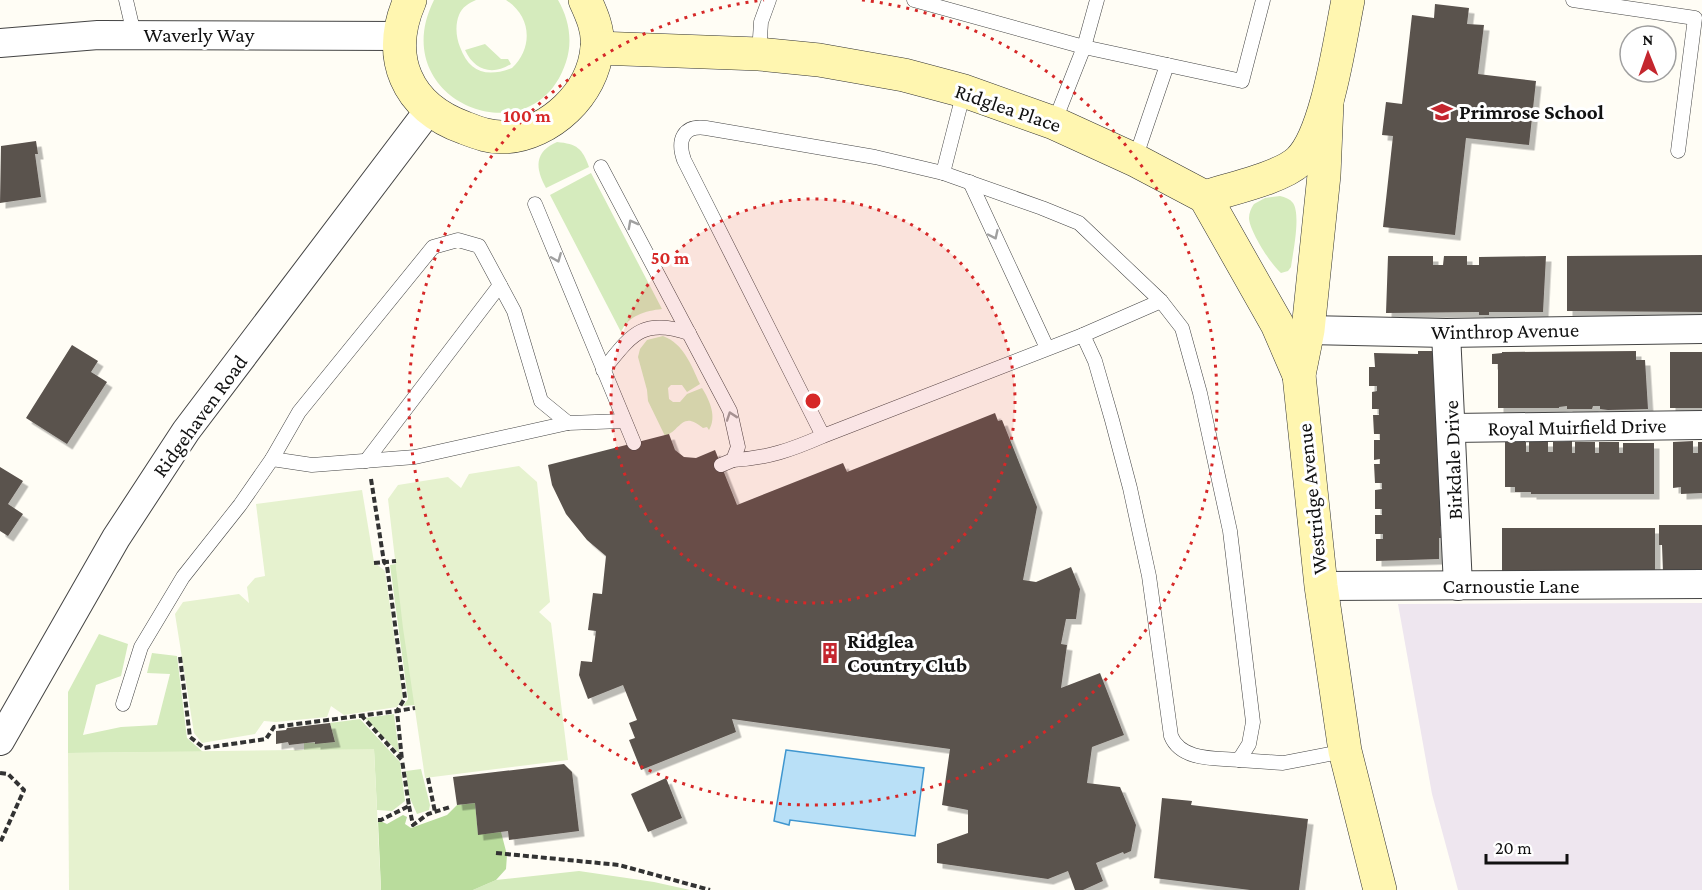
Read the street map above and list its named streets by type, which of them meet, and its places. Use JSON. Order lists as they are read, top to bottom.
{
  "streets": {
    "street": [
      "Waverly Way",
      "Ridglea Place",
      "Winthrop Avenue",
      "Ridgehaven Road",
      "Royal Muirfield Drive",
      "Birkdale Drive",
      "Westridge Avenue",
      "Carnoustie Lane"
    ]
  },
  "crossings": [
    ["Ridglea Place", "Westridge Avenue"],
    ["Winthrop Avenue", "Birkdale Drive"],
    ["Winthrop Avenue", "Westridge Avenue"],
    ["Royal Muirfield Drive", "Birkdale Drive"],
    ["Birkdale Drive", "Carnoustie Lane"],
    ["Westridge Avenue", "Carnoustie Lane"]
  ],
  "places": {
    "school or university": ["Primrose School"],
    "building": ["Ridglea Country Club"]
  },
  "scale_bar": "20 m",
  "north": "top",
  "rings": ["100 m", "50 m"]
}
